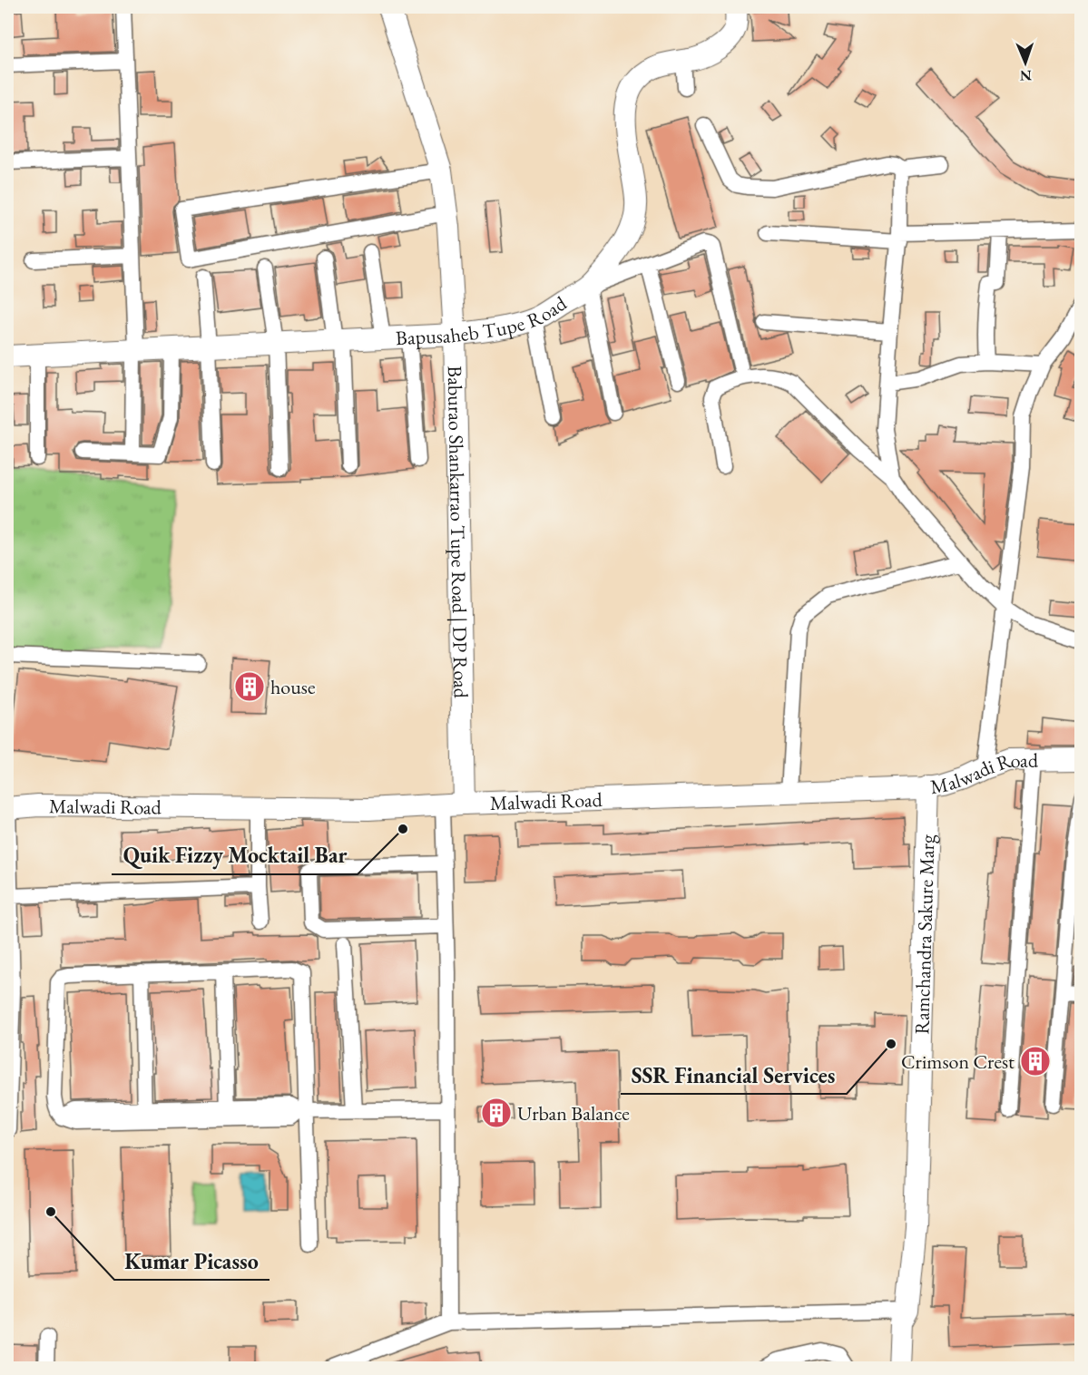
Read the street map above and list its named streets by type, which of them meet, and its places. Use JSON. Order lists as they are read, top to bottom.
{
  "streets": {
    "street": [
      "Bapusaheb Tupe Road",
      "Baburao Shankarrao Tupe Road | DP Road",
      "Malwadi Road",
      "Ramchandra Sakure Marg"
    ]
  },
  "crossings": [
    ["Bapusaheb Tupe Road", "Baburao Shankarrao Tupe Road | DP Road"],
    ["Baburao Shankarrao Tupe Road | DP Road", "Malwadi Road"],
    ["Malwadi Road", "Ramchandra Sakure Marg"]
  ],
  "places": {
    "building": ["house", "Crimson Crest", "Urban Balance"],
    "other": ["Quik Fizzy Mocktail Bar", "SSR Financial Services", "Kumar Picasso"]
  },
  "north": "bottom"
}
